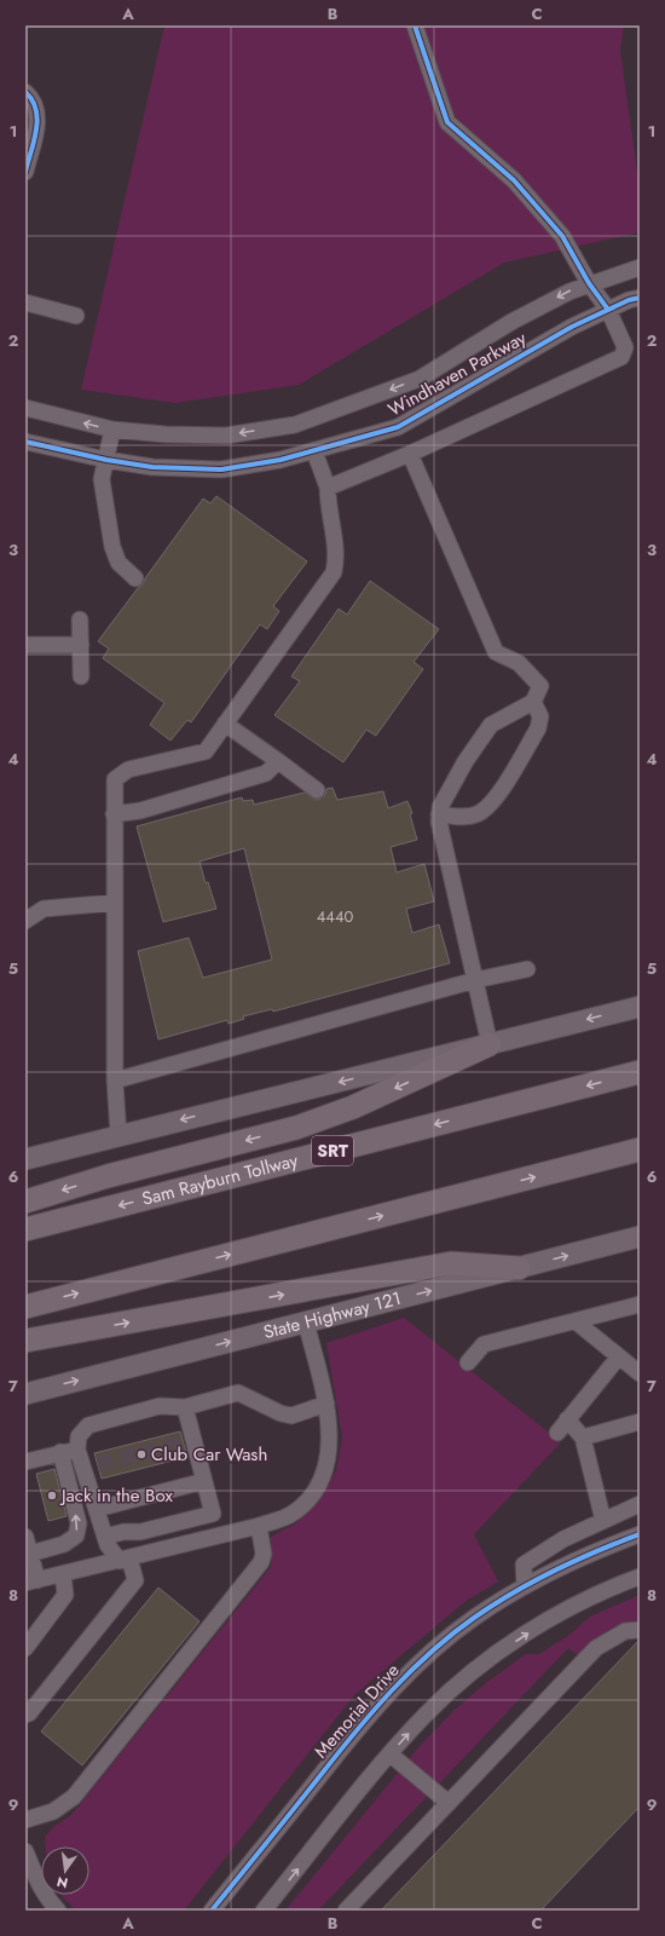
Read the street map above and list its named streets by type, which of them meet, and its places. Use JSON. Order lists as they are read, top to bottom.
{
  "streets": {
    "highway": ["SRT", "Sam Rayburn Tollway"],
    "main road": ["State Highway 121"],
    "street": ["Windhaven Parkway", "Memorial Drive"]
  },
  "one_way": ["State Highway 121"],
  "places": ["Club Car Wash", "Jack in the Box"],
  "house_numbers": ["4440"],
  "north": "bottom",
  "grid": {
    "columns": ["A", "B", "C"],
    "rows": [
      "1",
      "2",
      "3",
      "4",
      "5",
      "6",
      "7",
      "8",
      "9"
    ]
  }
}
